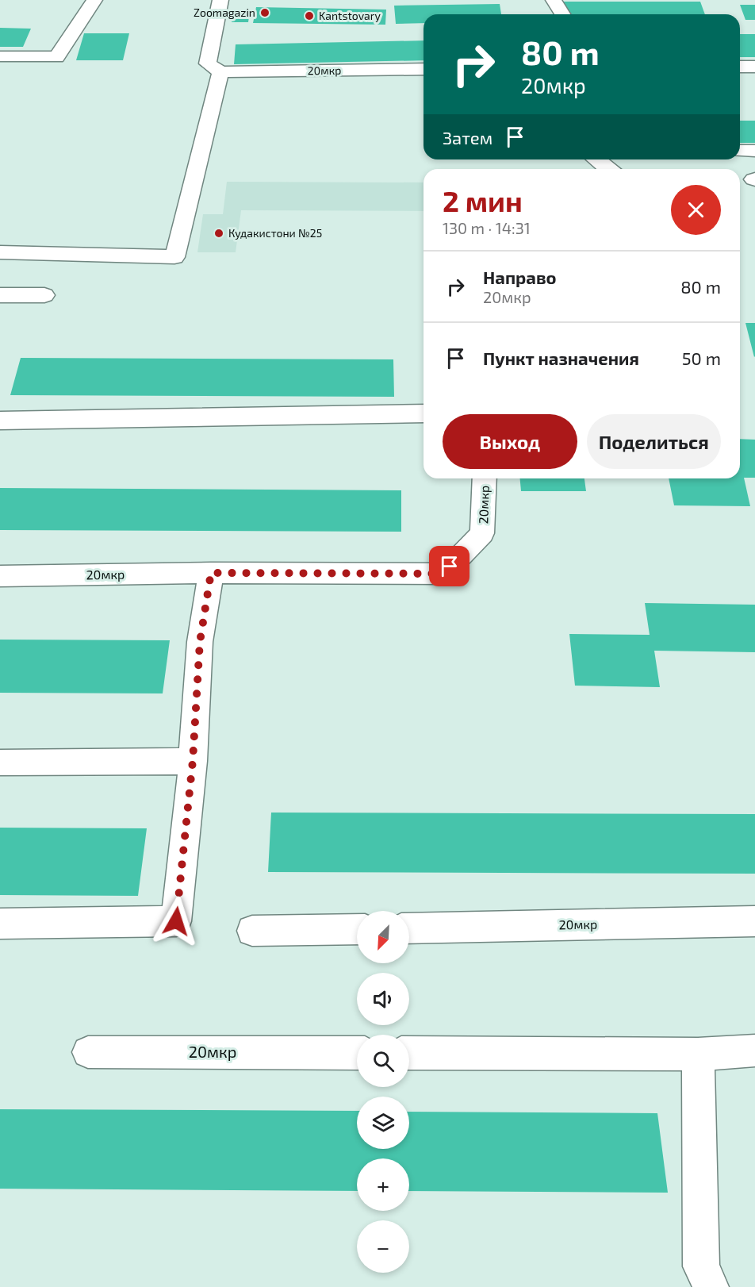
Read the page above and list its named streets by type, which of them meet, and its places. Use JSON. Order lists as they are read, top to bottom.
{
  "streets": {
    "street": ["20мкр"]
  },
  "places": ["Zoomagazin", "Kantstovary", "Кудакистони №25"],
  "north": "bottom left",
  "page": {
    "turn": ["80 m", "20мкр"],
    "then": "Затем",
    "heading": ["2 мин", "130 m · 14:31"],
    "list": [
      {
        "name": "Направо",
        "note": "20мкр",
        "value": "80 m"
      },
      {
        "name": "Пункт назначения",
        "value": "50 m"
      }
    ],
    "buttons": ["Выход", "Поделиться"],
    "map_buttons": ["+", "−"]
  }
}
